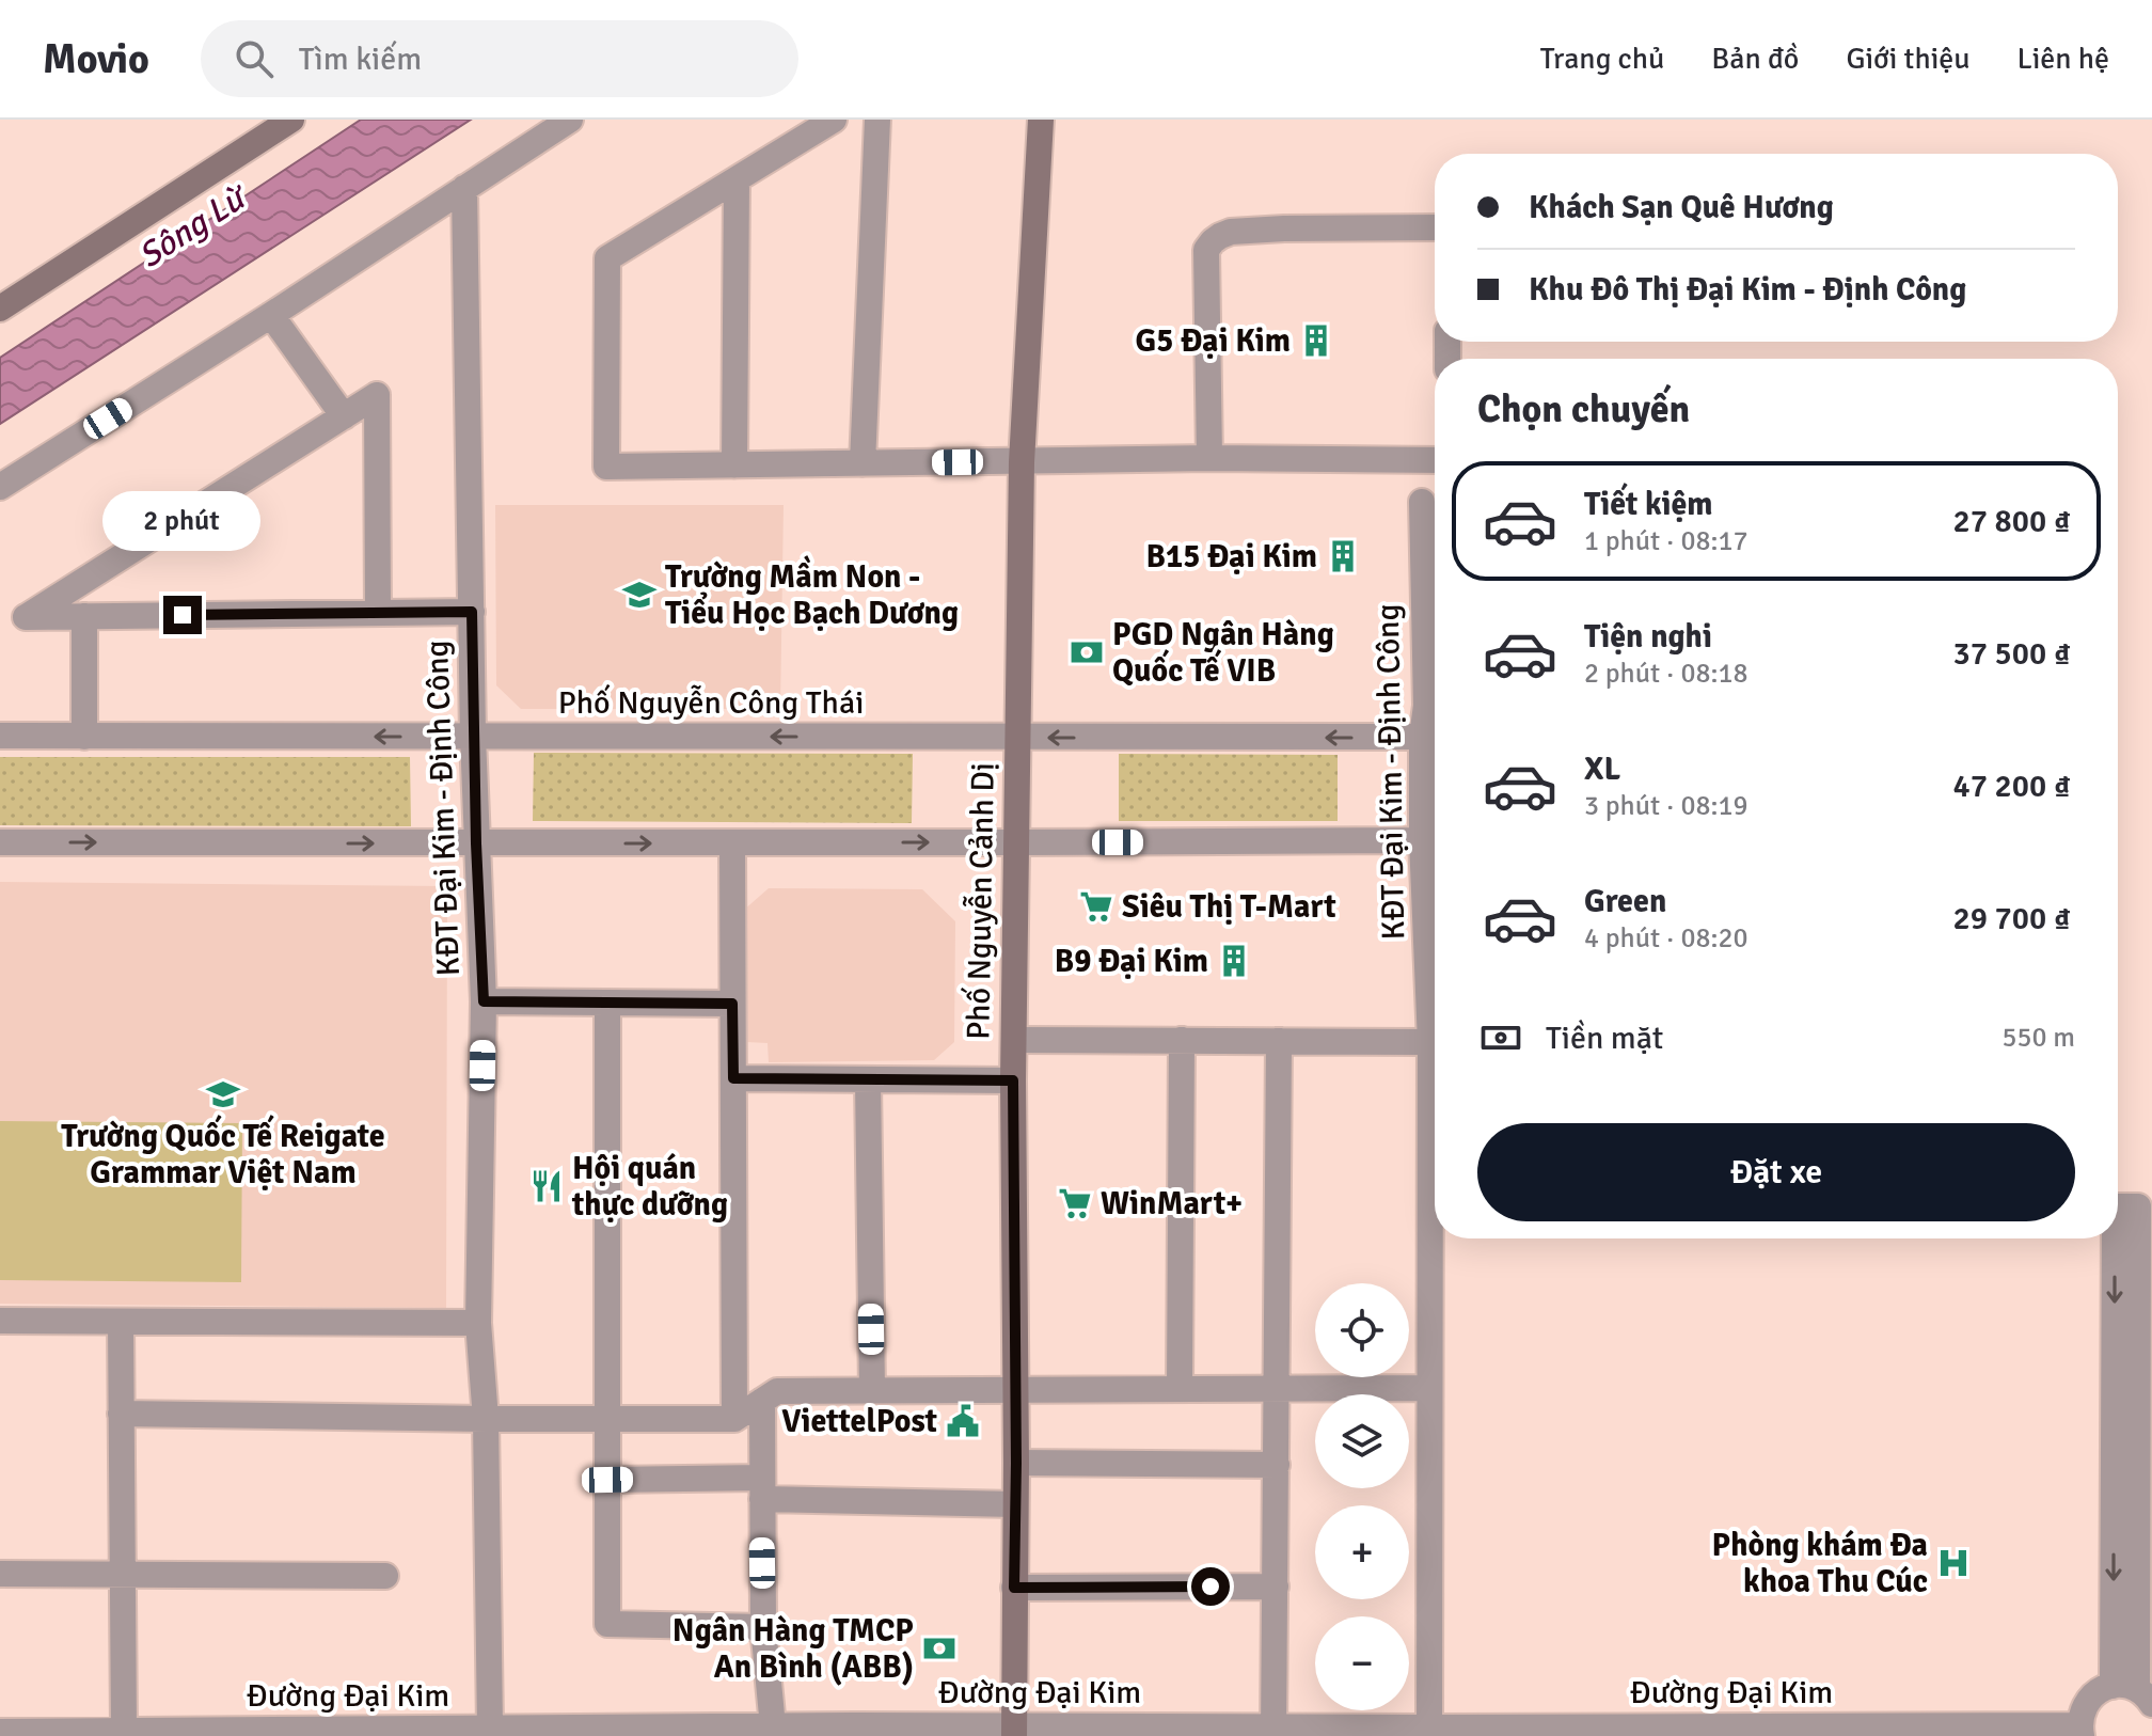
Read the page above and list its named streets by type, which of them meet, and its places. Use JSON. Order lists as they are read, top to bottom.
{
  "streets": {
    "main road": ["Phố Nguyễn Cảnh Dị"],
    "street": ["Phố Nguyễn Công Thái", "KĐT Đại Kim - Định Công", "Đường Đại Kim"]
  },
  "crossings": [
    ["Phố Nguyễn Công Thái", "KĐT Đại Kim - Định Công"],
    ["Phố Nguyễn Công Thái", "Phố Nguyễn Cảnh Dị"],
    ["KĐT Đại Kim - Định Công", "Đường Đại Kim"],
    ["Phố Nguyễn Cảnh Dị", "Đường Đại Kim"]
  ],
  "water": ["Sông Lừ"],
  "places": {
    "building": ["G5 Đại Kim", "B15 Đại Kim", "B9 Đại Kim"],
    "school or university": ["Trường Mầm Non - Tiểu Học Bạch Dương", "Trường Quốc Tế Reigate Grammar Việt Nam"],
    "bank": ["PGD Ngân Hàng Quốc Tế VIB", "Ngân Hàng TMCP An Bình (ABB)"],
    "supermarket": ["Siêu Thị T-Mart", "WinMart+"],
    "restaurant": ["Hội quán thực dưỡng"],
    "public building": ["ViettelPost"],
    "hospital": ["Phòng khám Đa khoa Thu Cúc"]
  },
  "page": {
    "header": "Movio",
    "search": "Tìm kiếm",
    "nav": [
      "Trang chủ",
      "Bản đồ",
      "Giới thiệu",
      "Liên hệ"
    ],
    "banner": ["Khách Sạn Quê Hương", "Khu Đô Thị Đại Kim - Định Công"],
    "heading": "Chọn chuyến",
    "list": [
      {
        "name": "Tiết kiệm",
        "note": "1 phút · 08:17",
        "value": "27 800 ₫"
      },
      {
        "name": "Tiện nghi",
        "note": "2 phút · 08:18",
        "value": "37 500 ₫"
      },
      {
        "name": "XL",
        "note": "3 phút · 08:19",
        "value": "47 200 ₫"
      },
      {
        "name": "Green",
        "note": "4 phút · 08:20",
        "value": "29 700 ₫"
      }
    ],
    "bubble": "2 phút",
    "pay": ["Tiền mặt", "550 m"],
    "buttons": "Đặt xe",
    "map_buttons": ["+", "−"]
  }
}
